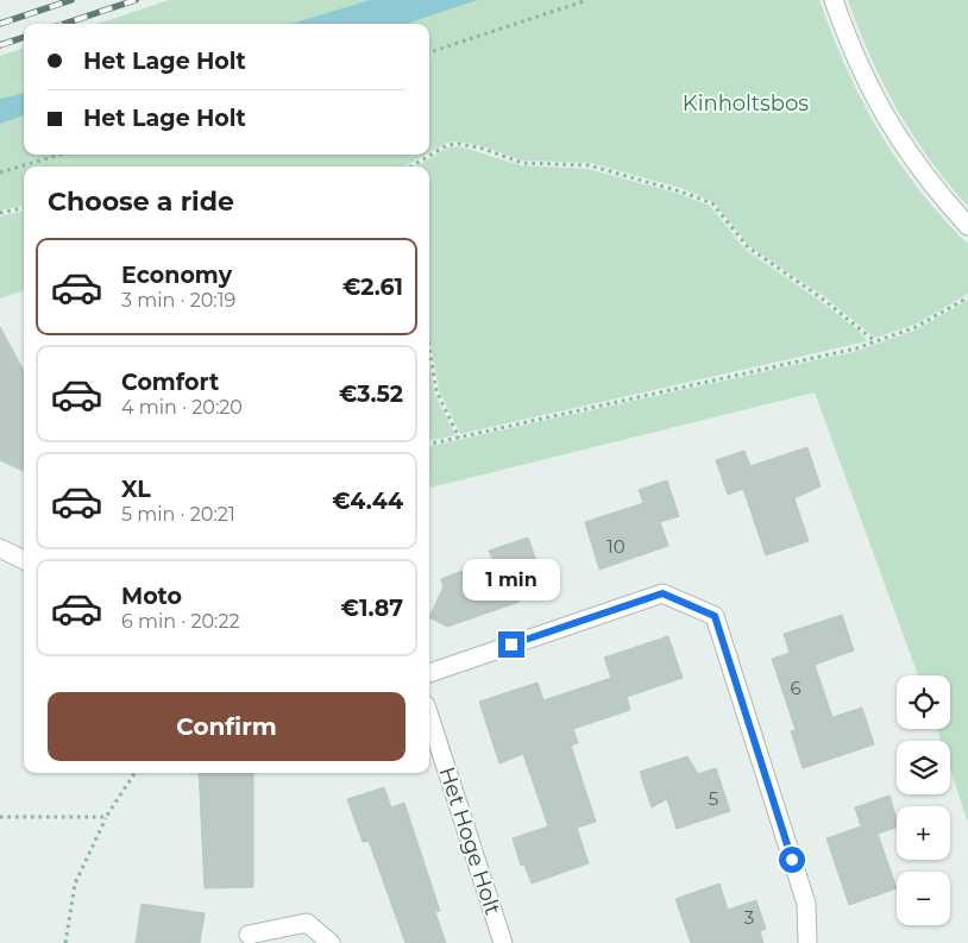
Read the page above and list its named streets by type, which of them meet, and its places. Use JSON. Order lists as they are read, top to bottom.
{
  "streets": {
    "street": ["Het Hoge Holt"]
  },
  "parks": ["Kinholtsbos"],
  "house_numbers": [
    "10",
    "6",
    "5",
    "3"
  ],
  "page": {
    "banner": ["Het Lage Holt", "Het Lage Holt"],
    "heading": "Choose a ride",
    "list": [
      {
        "name": "Economy",
        "note": "3 min · 20:19",
        "value": "€2.61"
      },
      {
        "name": "Comfort",
        "note": "4 min · 20:20",
        "value": "€3.52"
      },
      {
        "name": "XL",
        "note": "5 min · 20:21",
        "value": "€4.44"
      },
      {
        "name": "Moto",
        "note": "6 min · 20:22",
        "value": "€1.87"
      }
    ],
    "bubble": "1 min",
    "map_buttons": ["+", "−"],
    "buttons": "Confirm"
  }
}
